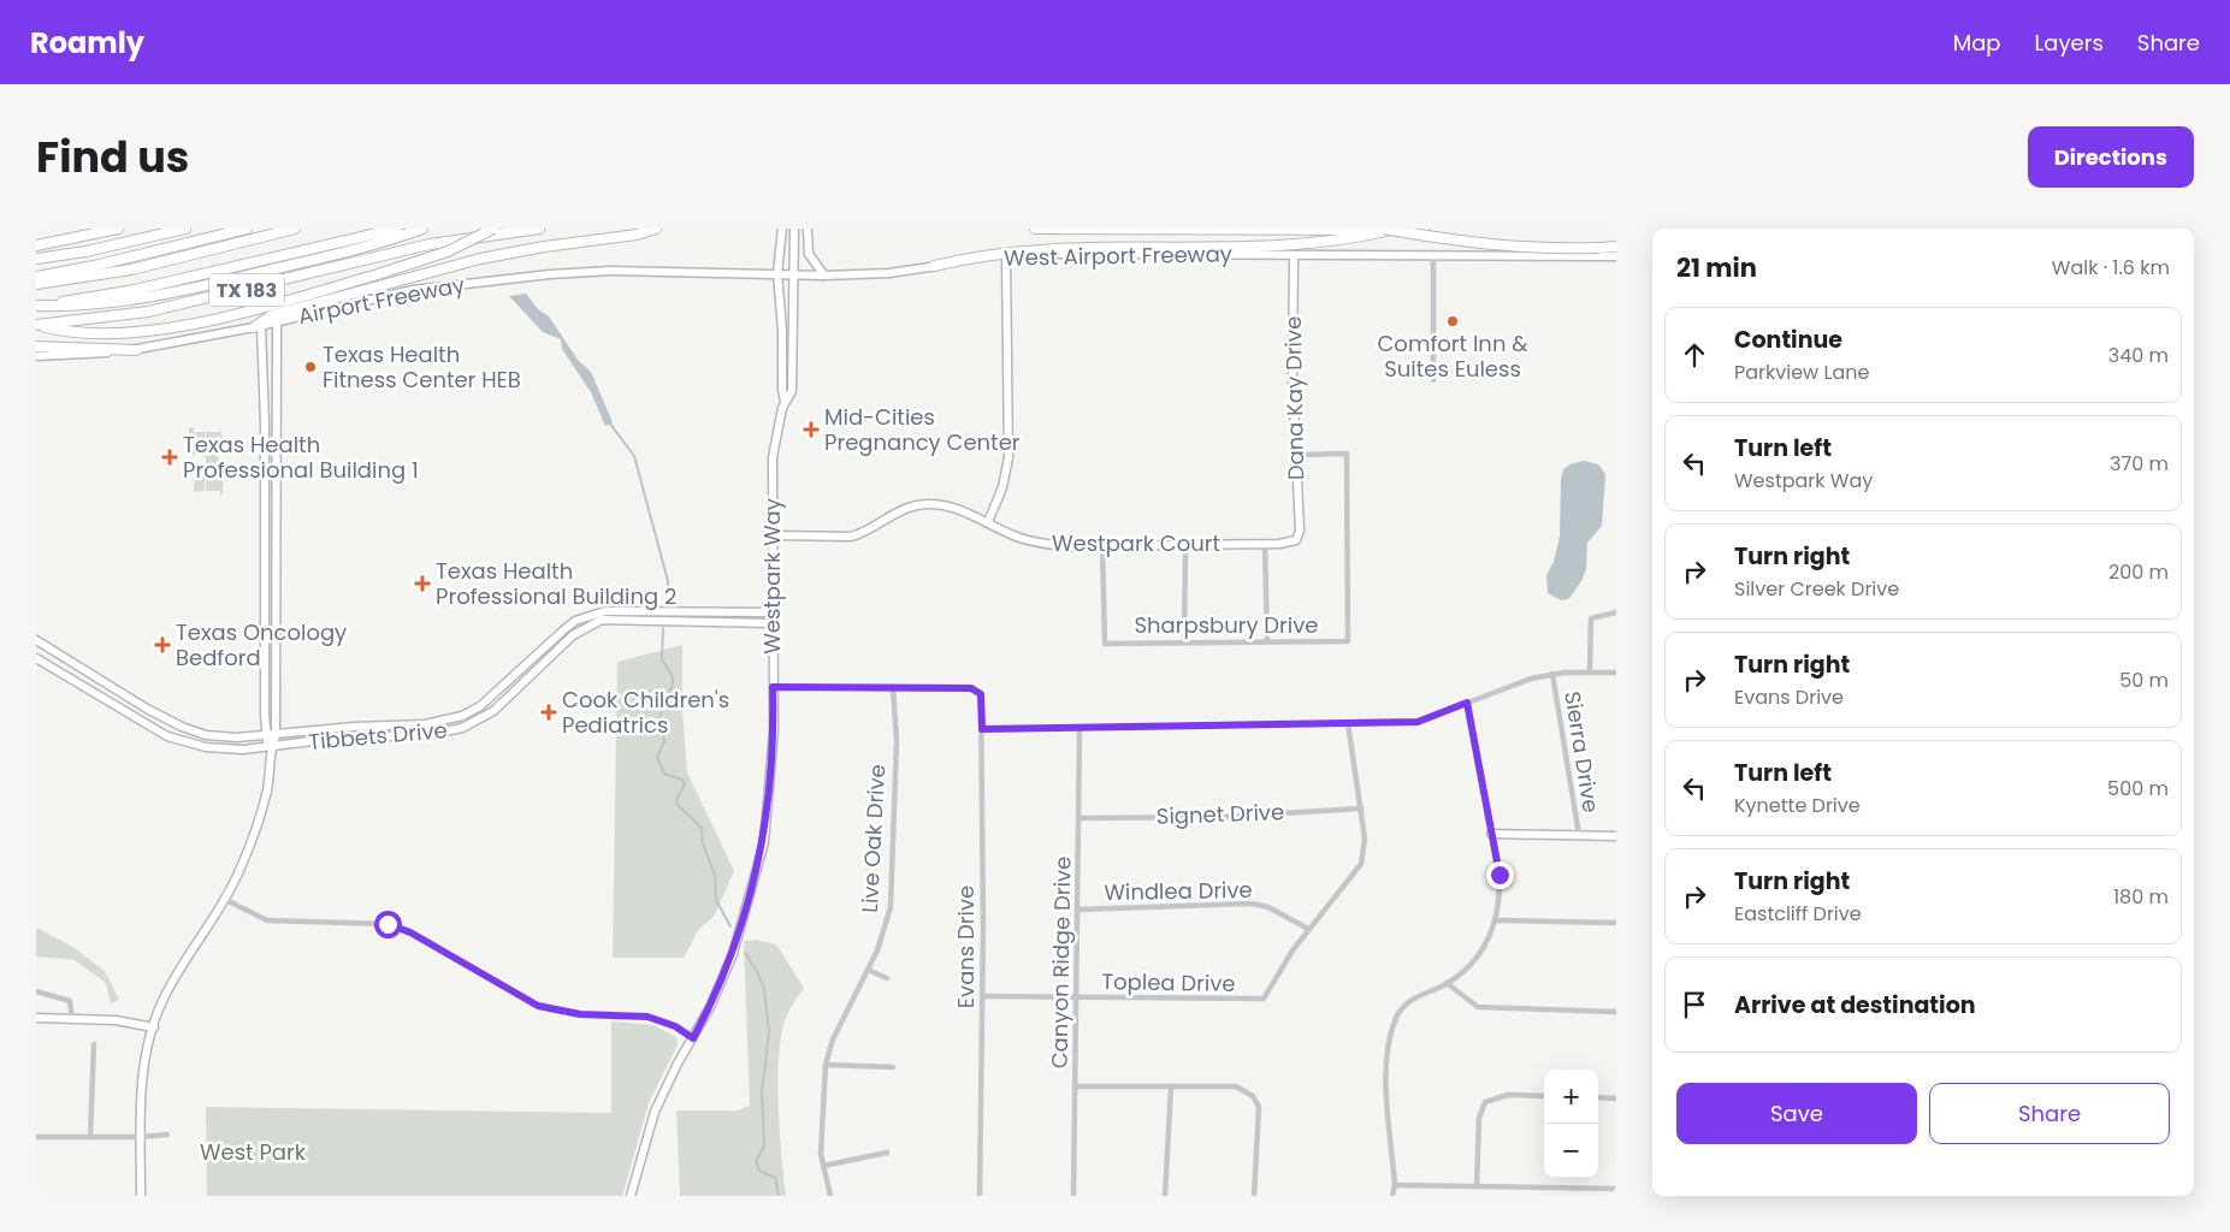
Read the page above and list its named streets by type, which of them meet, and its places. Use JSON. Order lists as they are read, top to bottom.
{
  "streets": {
    "highway": ["TX 183", "Airport Freeway"],
    "street": [
      "West Airport Freeway",
      "Dana Kay Drive",
      "Westpark Court",
      "Westpark Way",
      "Sharpsbury Drive",
      "Tibbets Drive",
      "Sierra Drive",
      "Signet Drive",
      "Live Oak Drive",
      "Windlea Drive",
      "Evans Drive",
      "Canyon Ridge Drive",
      "Toplea Drive"
    ]
  },
  "crossings": [
    ["West Airport Freeway", "Airport Freeway"],
    ["West Airport Freeway", "Dana Kay Drive"],
    ["West Airport Freeway", "Westpark Way"],
    ["Dana Kay Drive", "Westpark Court"],
    ["Dana Kay Drive", "Sharpsbury Drive"],
    ["Westpark Court", "Westpark Way"],
    ["Westpark Court", "Sharpsbury Drive"],
    ["Westpark Way", "Tibbets Drive"],
    ["Signet Drive", "Canyon Ridge Drive"],
    ["Live Oak Drive", "Evans Drive"],
    ["Windlea Drive", "Canyon Ridge Drive"],
    ["Windlea Drive", "Toplea Drive"],
    ["Evans Drive", "Toplea Drive"],
    ["Canyon Ridge Drive", "Toplea Drive"]
  ],
  "parks": ["West Park"],
  "places": {
    "other": ["Comfort Inn & Suites Euless", "Texas Health Fitness Center HEB"],
    "health": [
      "Mid-Cities Pregnancy Center",
      "Texas Health Professional Building 1",
      "Texas Health Professional Building 2",
      "Texas Oncology Bedford",
      "Cook Children's Pediatrics"
    ]
  },
  "page": {
    "header": "Roamly",
    "nav": ["Map", "Layers", "Share"],
    "title": "Find us",
    "buttons": [
      "Directions",
      ["Save", "Share"]
    ],
    "heading": ["21 min", "Walk · 1.6 km"],
    "list": [
      ["Continue", "Parkview Lane", "340 m"],
      ["Turn left", "Westpark Way", "370 m"],
      ["Turn right", "Silver Creek Drive", "200 m"],
      ["Turn right", "Evans Drive", "50 m"],
      ["Turn left", "Kynette Drive", "500 m"],
      ["Turn right", "Eastcliff Drive", "180 m"],
      "Arrive at destination"
    ],
    "map_buttons": ["+", "−"]
  }
}
